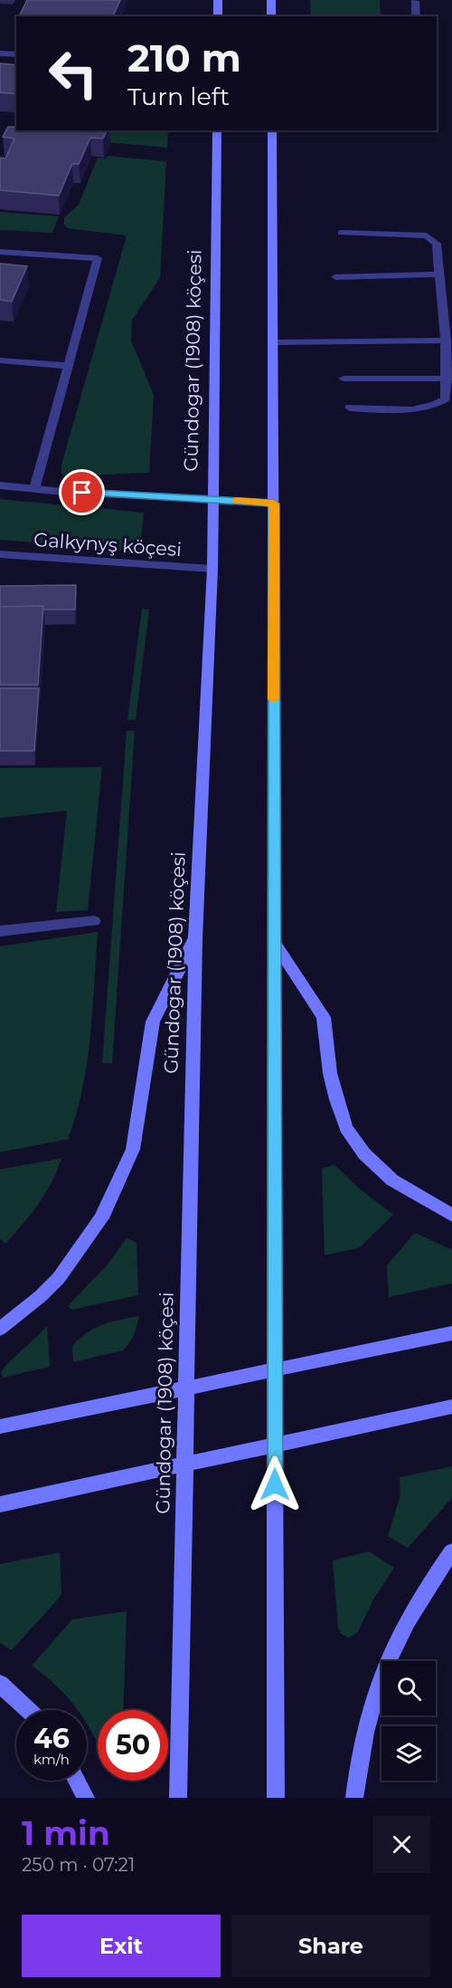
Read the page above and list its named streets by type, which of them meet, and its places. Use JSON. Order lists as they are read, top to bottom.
{
  "streets": {
    "main road": ["Gündogar (1908) köçesi"],
    "street": ["Galkynyş köçesi"]
  },
  "crossings": [
    ["Gündogar (1908) köçesi", "Galkynyş köçesi"]
  ],
  "page": {
    "turn": ["210 m", "Turn left"],
    "speed": "46 km/h",
    "limit": "50",
    "heading": ["1 min", "250 m · 07:21"],
    "buttons": ["Exit", "Share"]
  }
}
